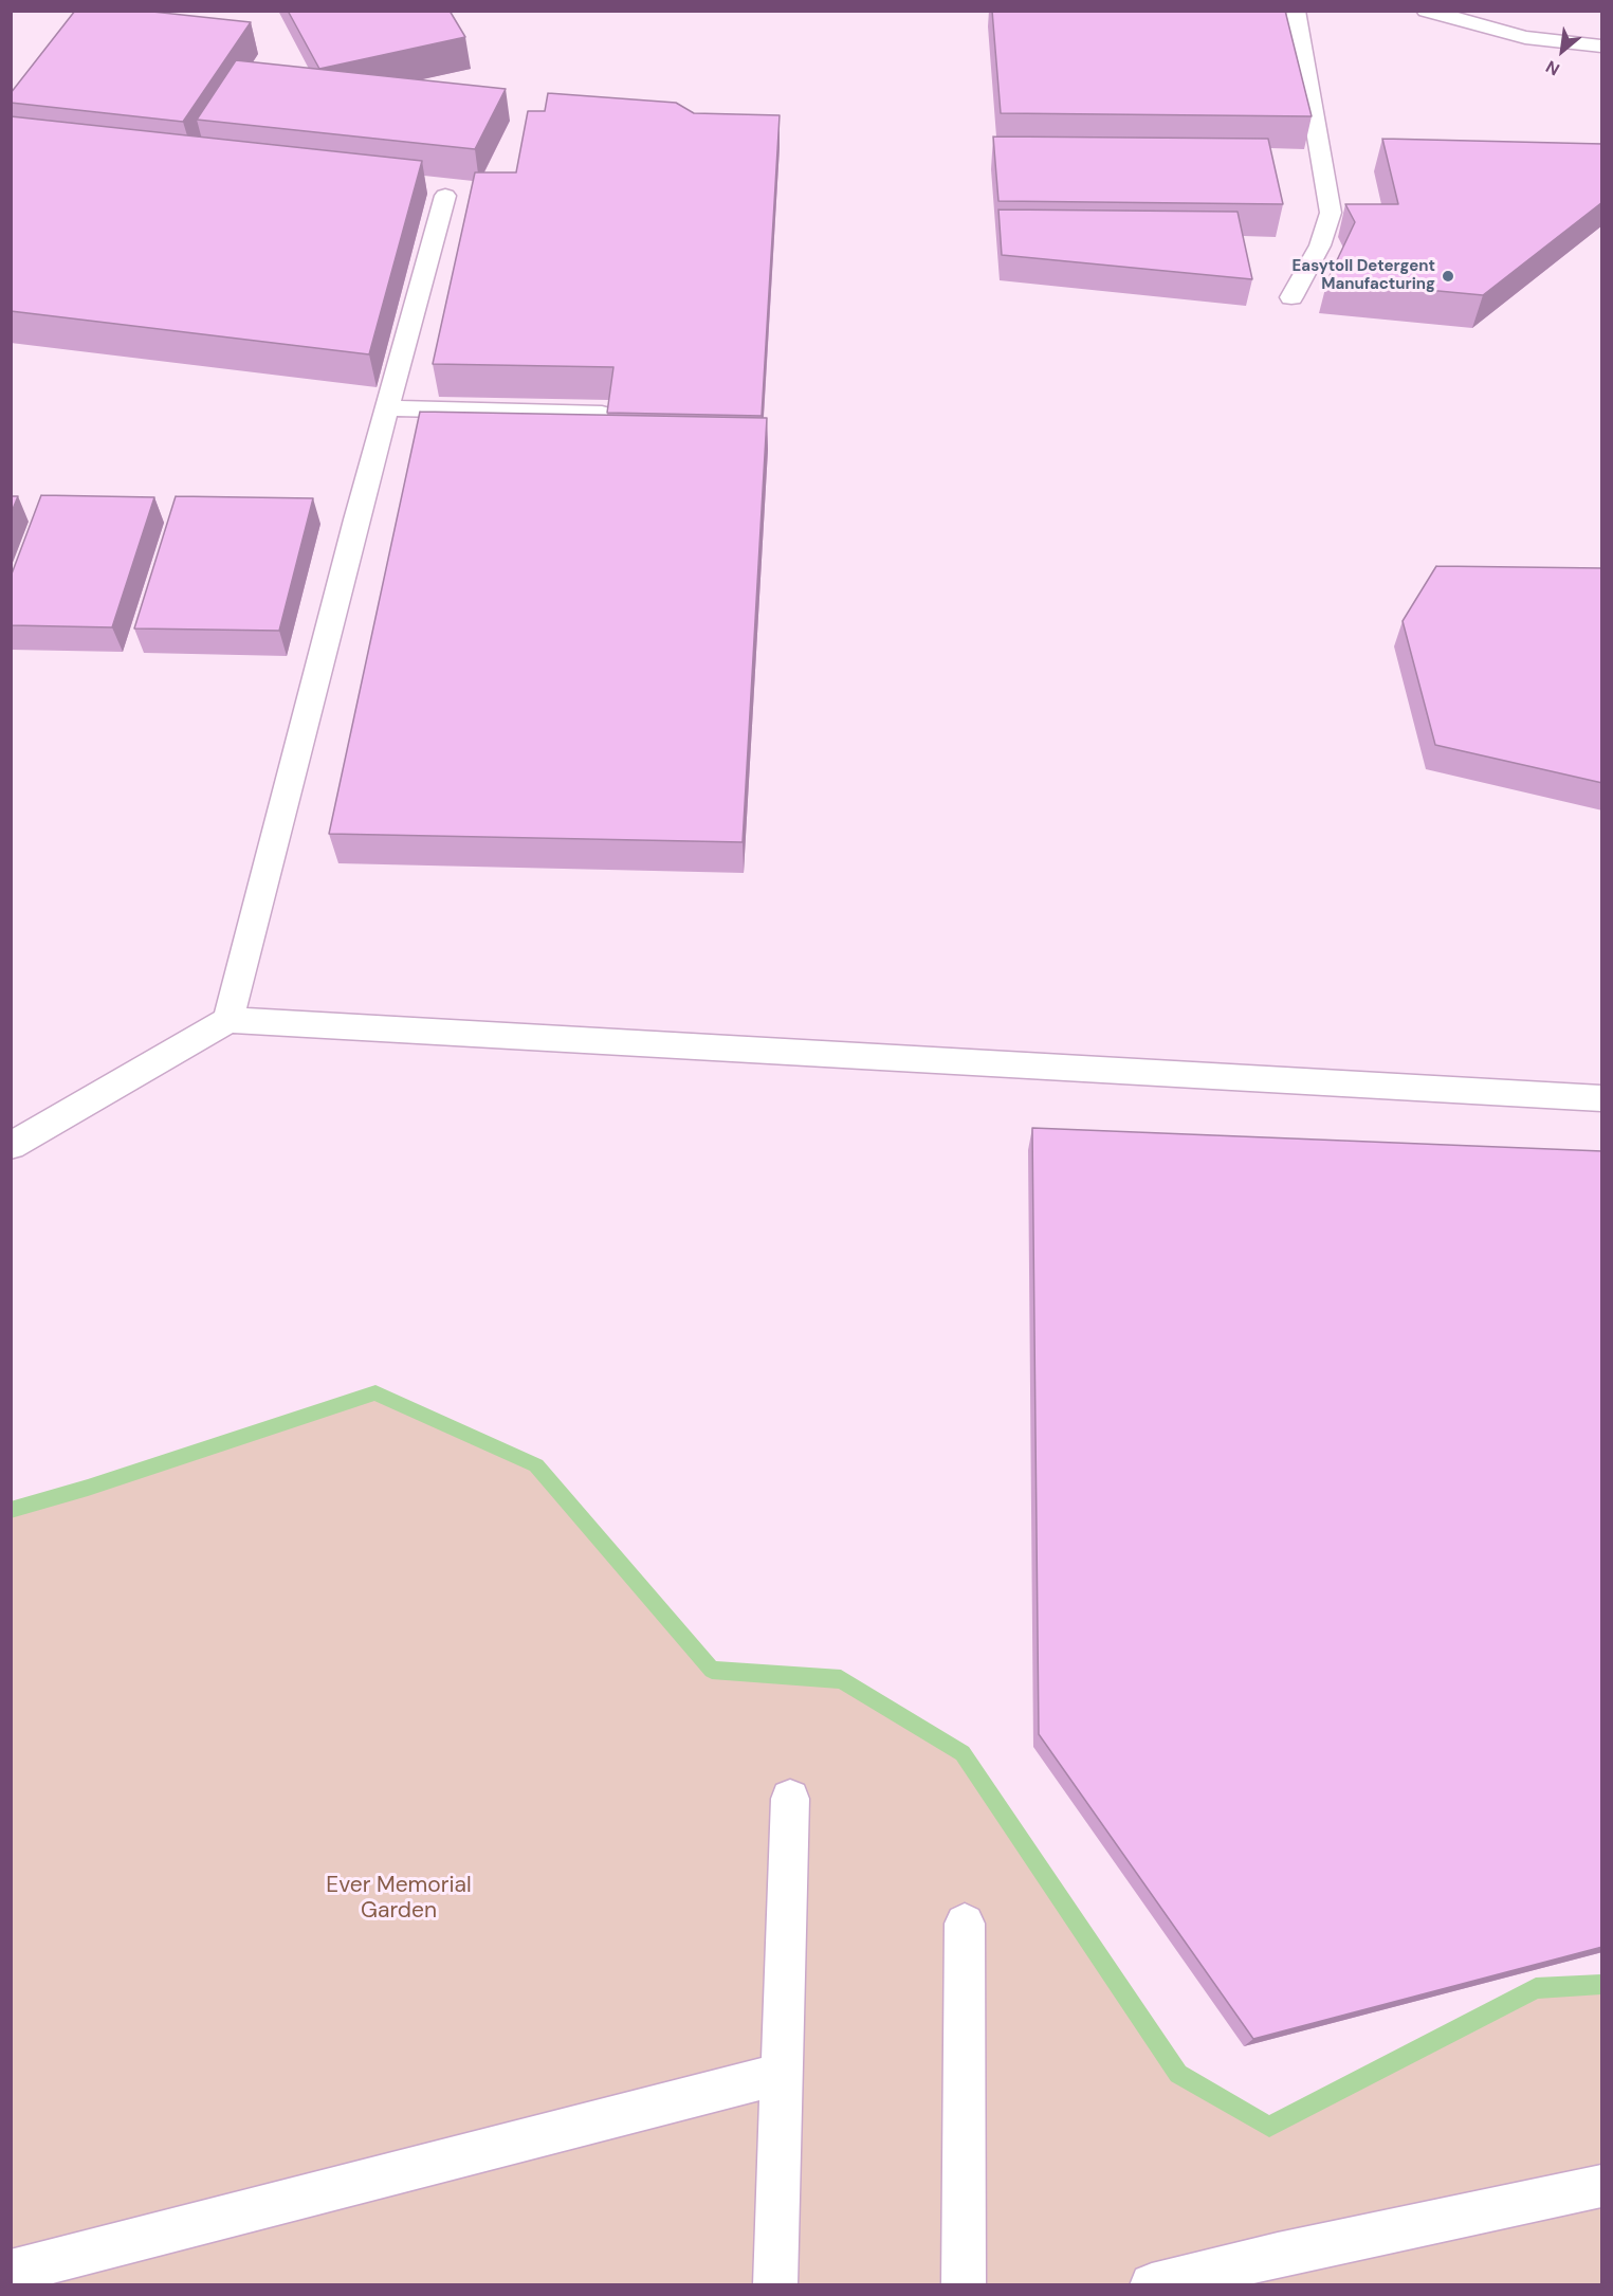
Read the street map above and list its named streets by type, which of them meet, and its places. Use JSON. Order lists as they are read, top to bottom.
{
  "parks": ["Ever Memorial Garden"],
  "places": ["Easytoll Detergent Manufacturing"],
  "north": "bottom left"
}
